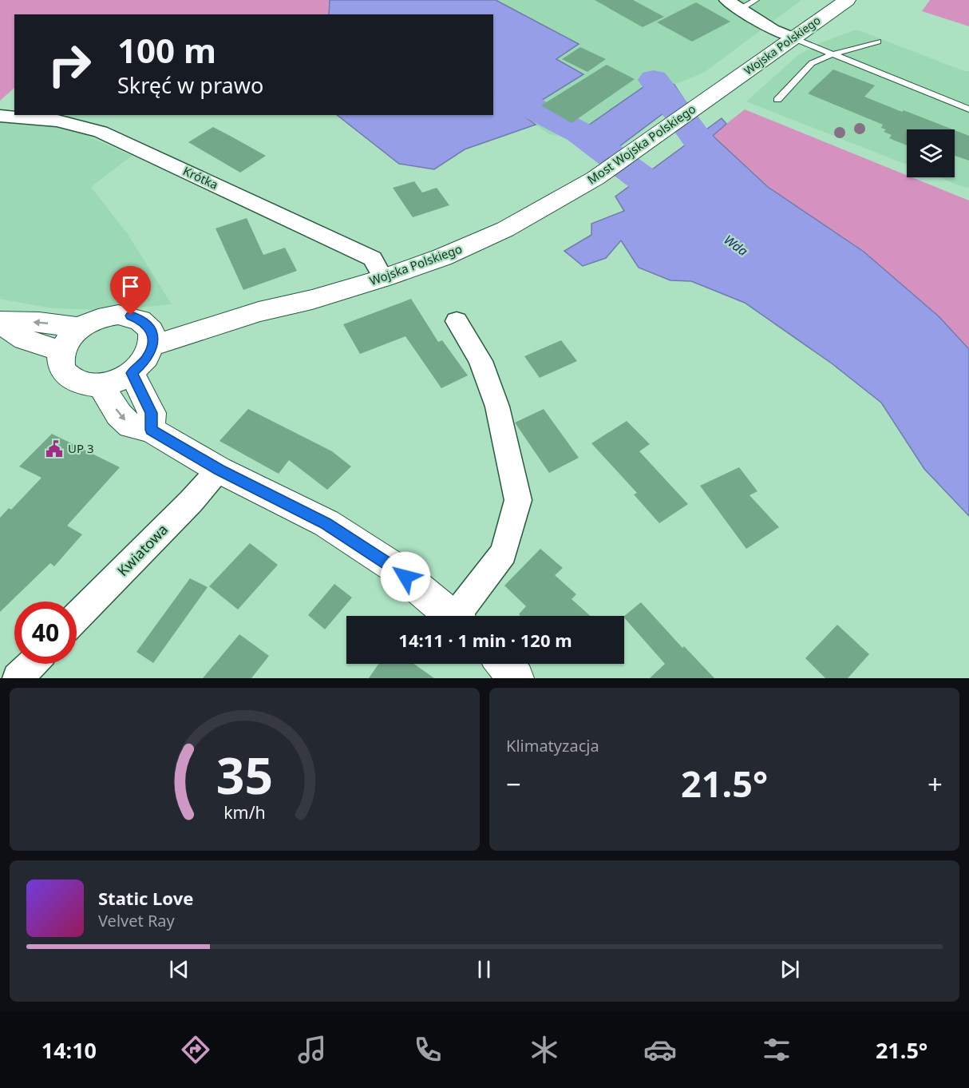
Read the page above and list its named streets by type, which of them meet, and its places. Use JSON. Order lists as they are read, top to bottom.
{
  "streets": {
    "street": [
      "Wojska Polskiego",
      "Most Wojska Polskiego",
      "Krótka",
      "Kwiatowa"
    ]
  },
  "crossings": [
    ["Wojska Polskiego", "Most Wojska Polskiego"],
    ["Wojska Polskiego", "Krótka"]
  ],
  "water": ["Wda"],
  "places": {
    "public building": ["UP 3"]
  },
  "page": {
    "turn": ["100 m", "Skręć w prawo"],
    "limit": "40",
    "trip": "14:11 · 1 min · 120 m",
    "tile": "Klimatyzacja",
    "heat": ["−", "21.5°", "+"],
    "song": ["Static Love", "Velvet Ray"],
    "tabs": ["14:10", "21.5°"],
    "gauge": ["35", "km/h"]
  }
}
